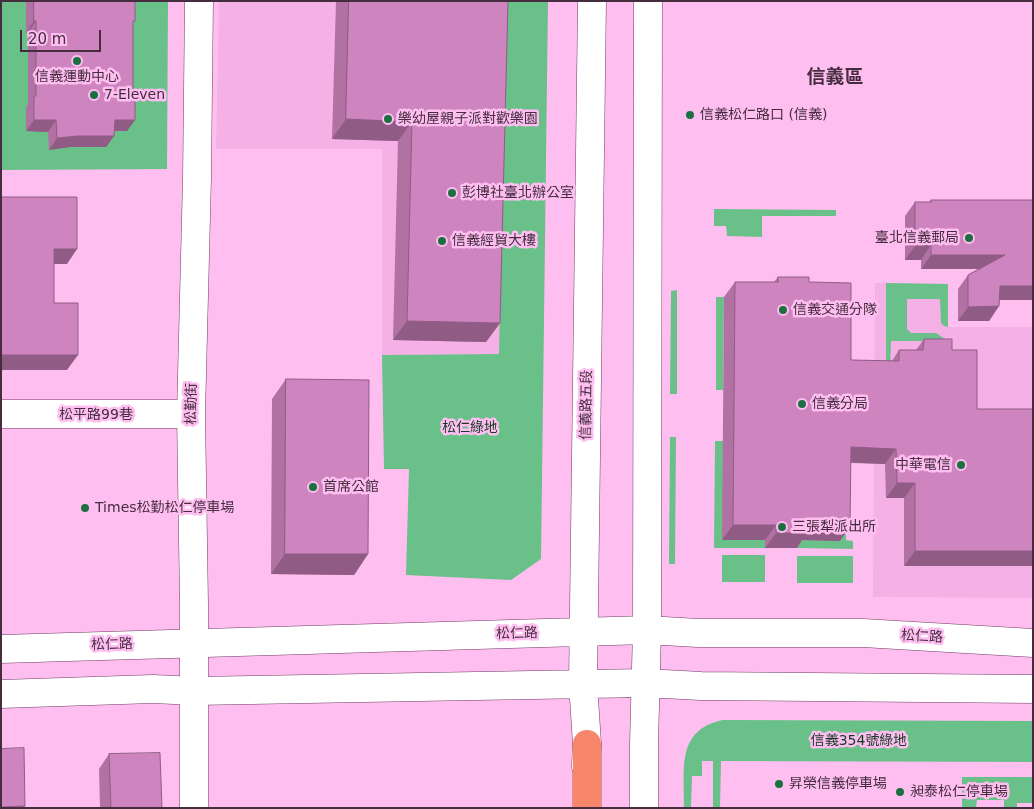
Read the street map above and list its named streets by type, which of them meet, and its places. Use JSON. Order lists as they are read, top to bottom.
{
  "streets": {
    "street": [
      "松勤街",
      "信義路五段",
      "松平路99巷",
      "松仁路"
    ]
  },
  "crossings": [
    ["松勤街", "松平路99巷"],
    ["松勤街", "松仁路"],
    ["信義路五段", "松仁路"]
  ],
  "districts": ["信義區"],
  "parks": ["松仁綠地", "信義354號綠地"],
  "places": [
    "信義運動中心",
    "7-Eleven",
    "信義松仁路口 (信義)",
    "樂幼屋親子派對歡樂園",
    "彭博社臺北辦公室",
    "臺北信義郵局",
    "信義經貿大樓",
    "信義交通分隊",
    "信義分局",
    "中華電信",
    "首席公館",
    "Times松勤松仁停車場",
    "三張犁派出所",
    "昇榮信義停車場",
    "昶泰松仁停車場"
  ],
  "scale_bar": "20 m"
}
